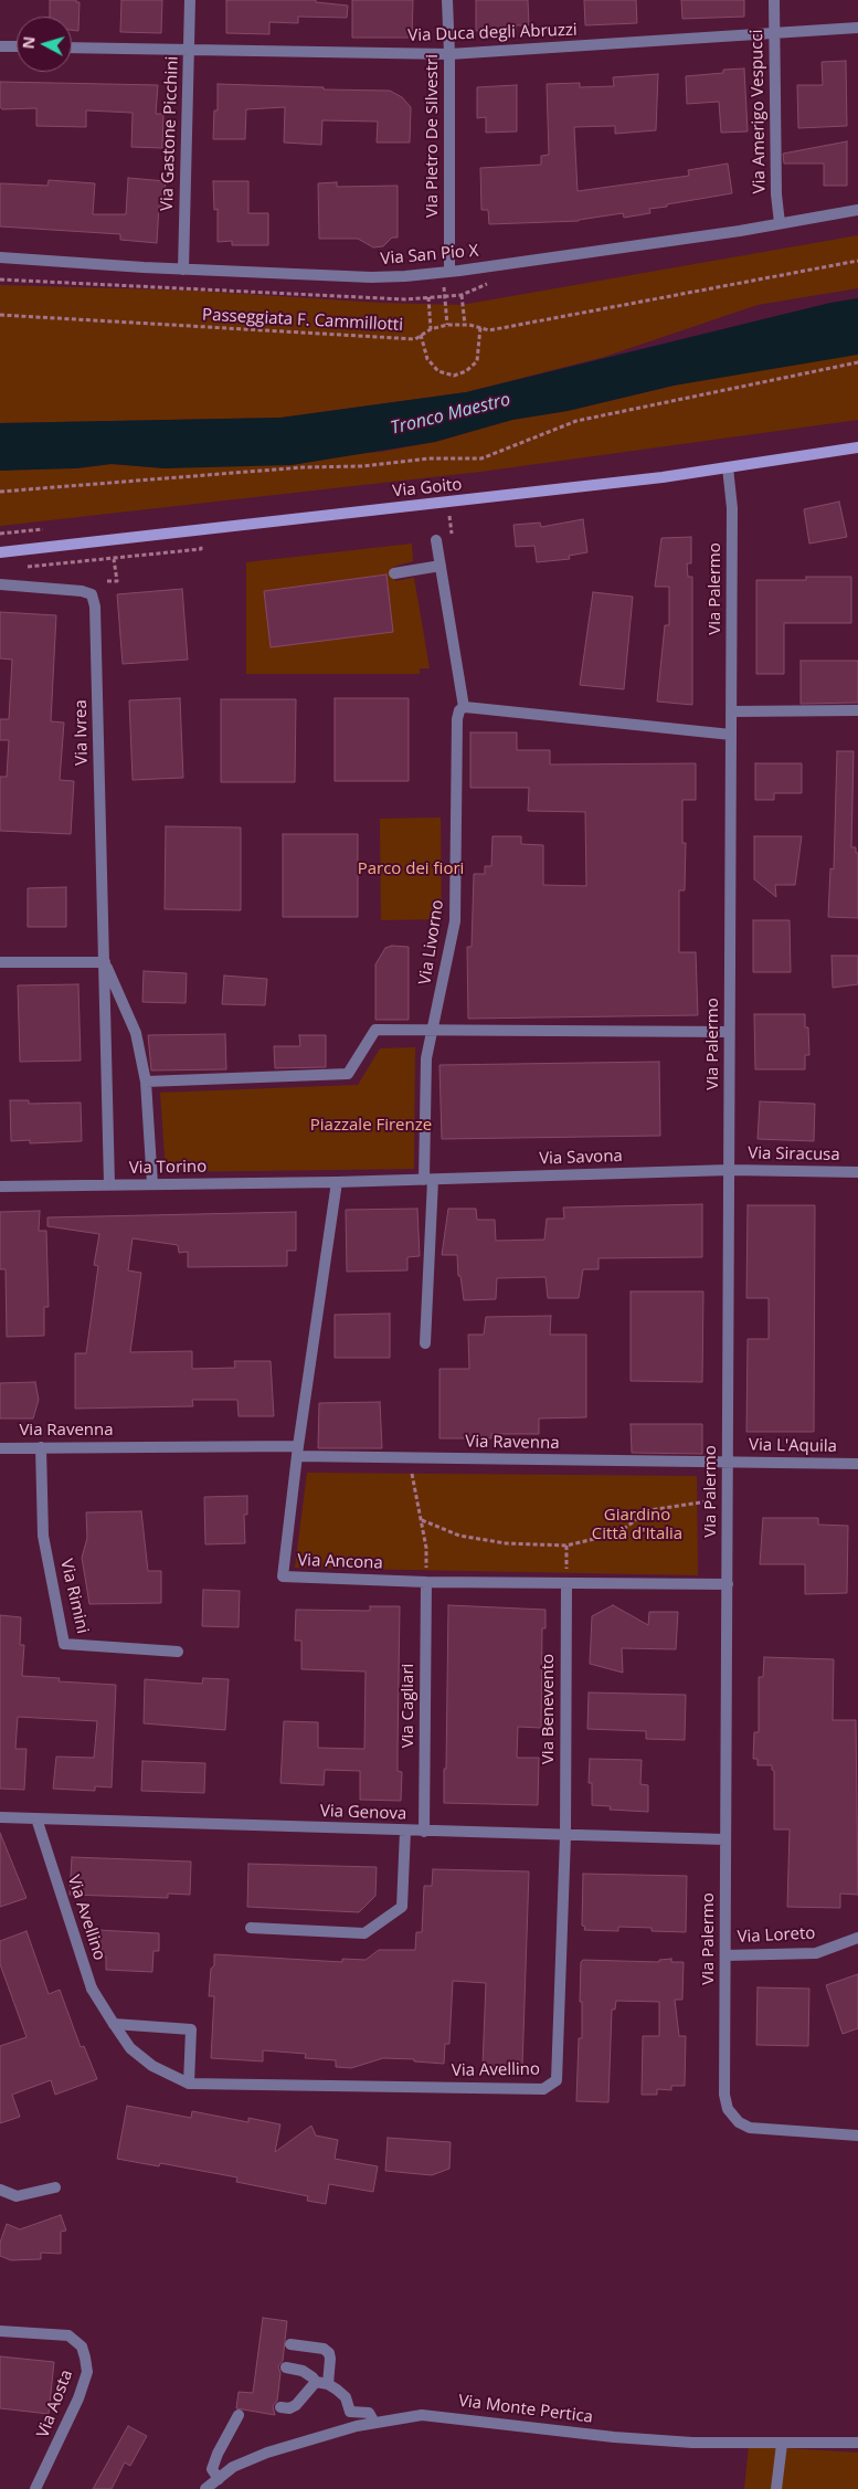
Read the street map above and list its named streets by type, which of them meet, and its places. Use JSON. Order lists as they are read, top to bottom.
{
  "streets": {
    "main road": ["Via Goito"],
    "street": [
      "Via Duca degli Abruzzi",
      "Via Amerigo Vespucci",
      "Via Gastone Picchini",
      "Via Pietro De Silvestri",
      "Via San Pio X",
      "Via Palermo",
      "Via Ivrea",
      "Via Livorno",
      "Via Siracusa",
      "Via Savona",
      "Via Torino",
      "Via Ravenna",
      "Via L'Aquila",
      "Via Ancona",
      "Via Rimini",
      "Via Cagliari",
      "Via Benevento",
      "Via Genova",
      "Via Avellino",
      "Via Loreto",
      "Via Aosta",
      "Via Monte Pertica"
    ],
    "path": ["Passeggiata F. Cammillotti"]
  },
  "crossings": [
    ["Via Duca degli Abruzzi", "Via Amerigo Vespucci"],
    ["Via Duca degli Abruzzi", "Via Gastone Picchini"],
    ["Via Duca degli Abruzzi", "Via Pietro De Silvestri"],
    ["Via Amerigo Vespucci", "Via San Pio X"],
    ["Via Gastone Picchini", "Via San Pio X"],
    ["Via Pietro De Silvestri", "Via San Pio X"],
    ["Via Goito", "Via Palermo"],
    ["Via Palermo", "Via Siracusa"],
    ["Via Palermo", "Via Savona"],
    ["Via Palermo", "Via Ravenna"],
    ["Via Palermo", "Via L'Aquila"],
    ["Via Palermo", "Via Ancona"],
    ["Via Palermo", "Via Genova"],
    ["Via Palermo", "Via Loreto"],
    ["Via Ivrea", "Via Torino"],
    ["Via Livorno", "Via Savona"],
    ["Via Siracusa", "Via Savona"],
    ["Via Savona", "Via Torino"],
    ["Via Savona", "Via Ancona"],
    ["Via Torino", "Via Ancona"],
    ["Via Ravenna", "Via L'Aquila"],
    ["Via Ravenna", "Via Ancona"],
    ["Via Ravenna", "Via Rimini"],
    ["Via Ancona", "Via Cagliari"],
    ["Via Ancona", "Via Benevento"],
    ["Via Cagliari", "Via Genova"],
    ["Via Benevento", "Via Genova"],
    ["Via Benevento", "Via Avellino"],
    ["Via Genova", "Via Avellino"]
  ],
  "water": ["Tronco Maestro"],
  "parks": ["Parco dei fiori", "Piazzale Firenze", "Giardino Città d'Italia"],
  "north": "left"
}
